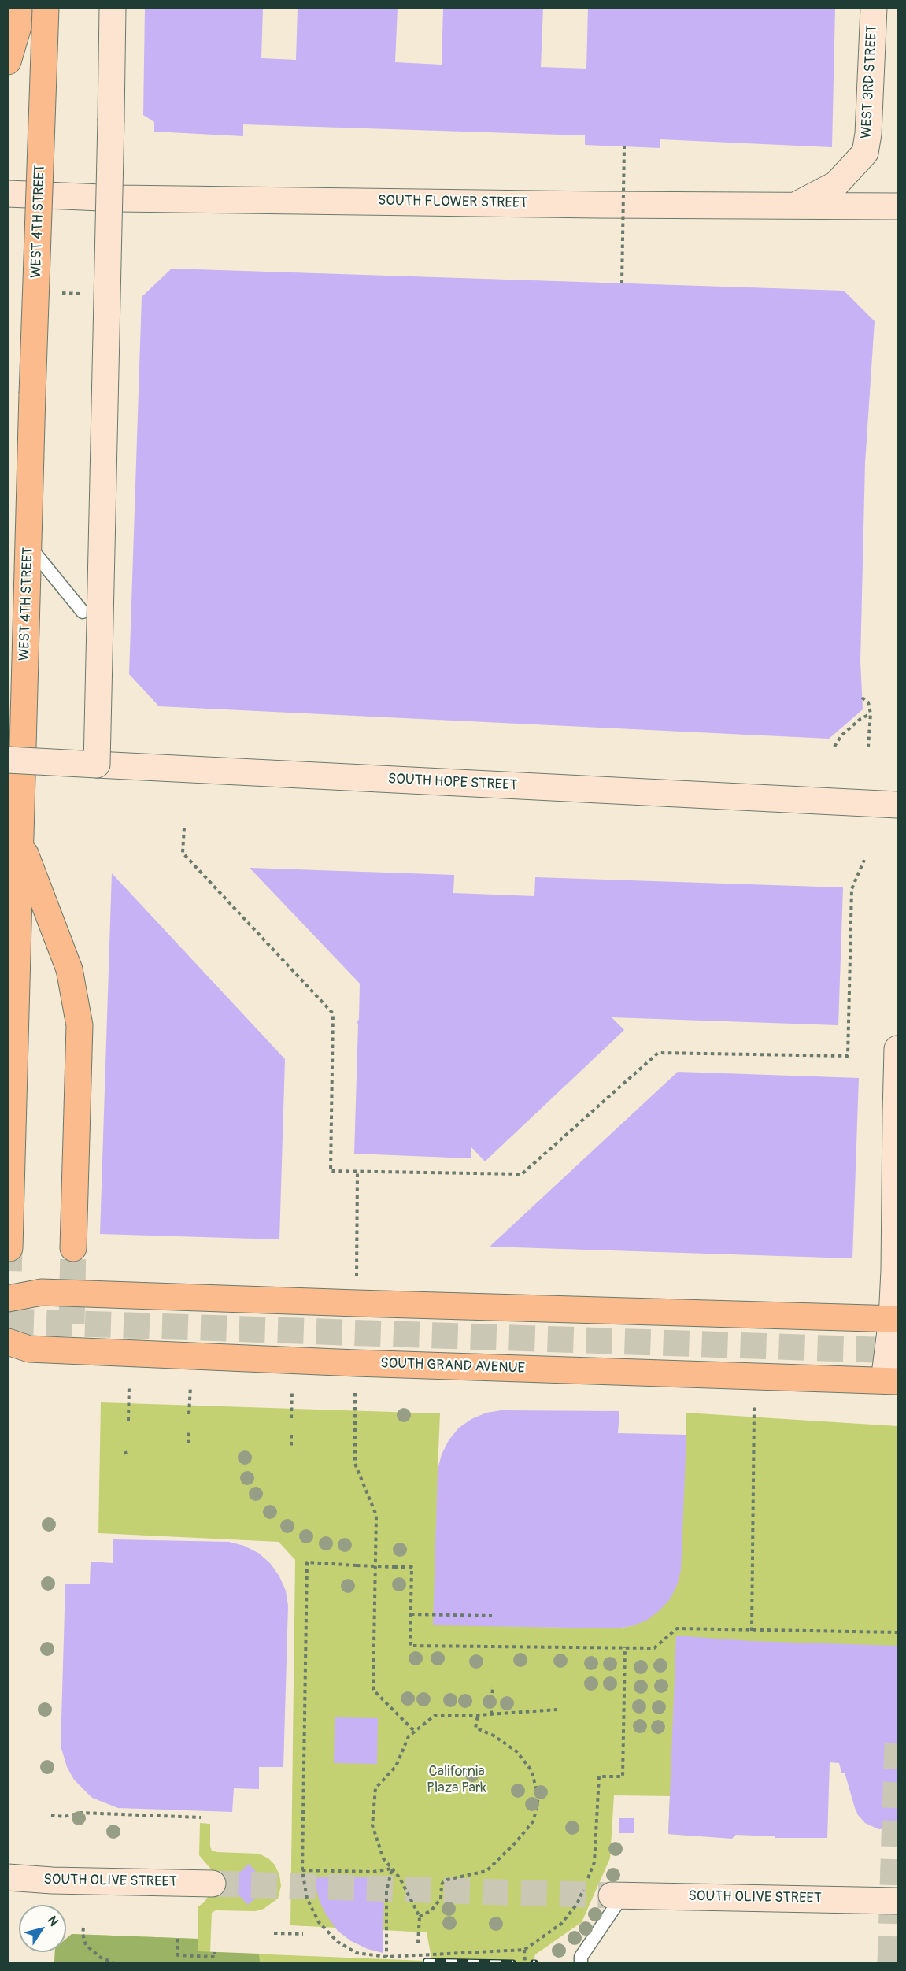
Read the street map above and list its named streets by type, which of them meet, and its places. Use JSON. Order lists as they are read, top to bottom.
{
  "streets": {
    "main road": [
      "WEST 3RD STREET",
      "SOUTH FLOWER STREET",
      "WEST 4TH STREET",
      "SOUTH HOPE STREET",
      "SOUTH GRAND AVENUE",
      "SOUTH OLIVE STREET"
    ]
  },
  "crossings": [
    ["WEST 3RD STREET", "SOUTH FLOWER STREET"]
  ],
  "parks": ["California Plaza Park"],
  "north": "top right"
}
